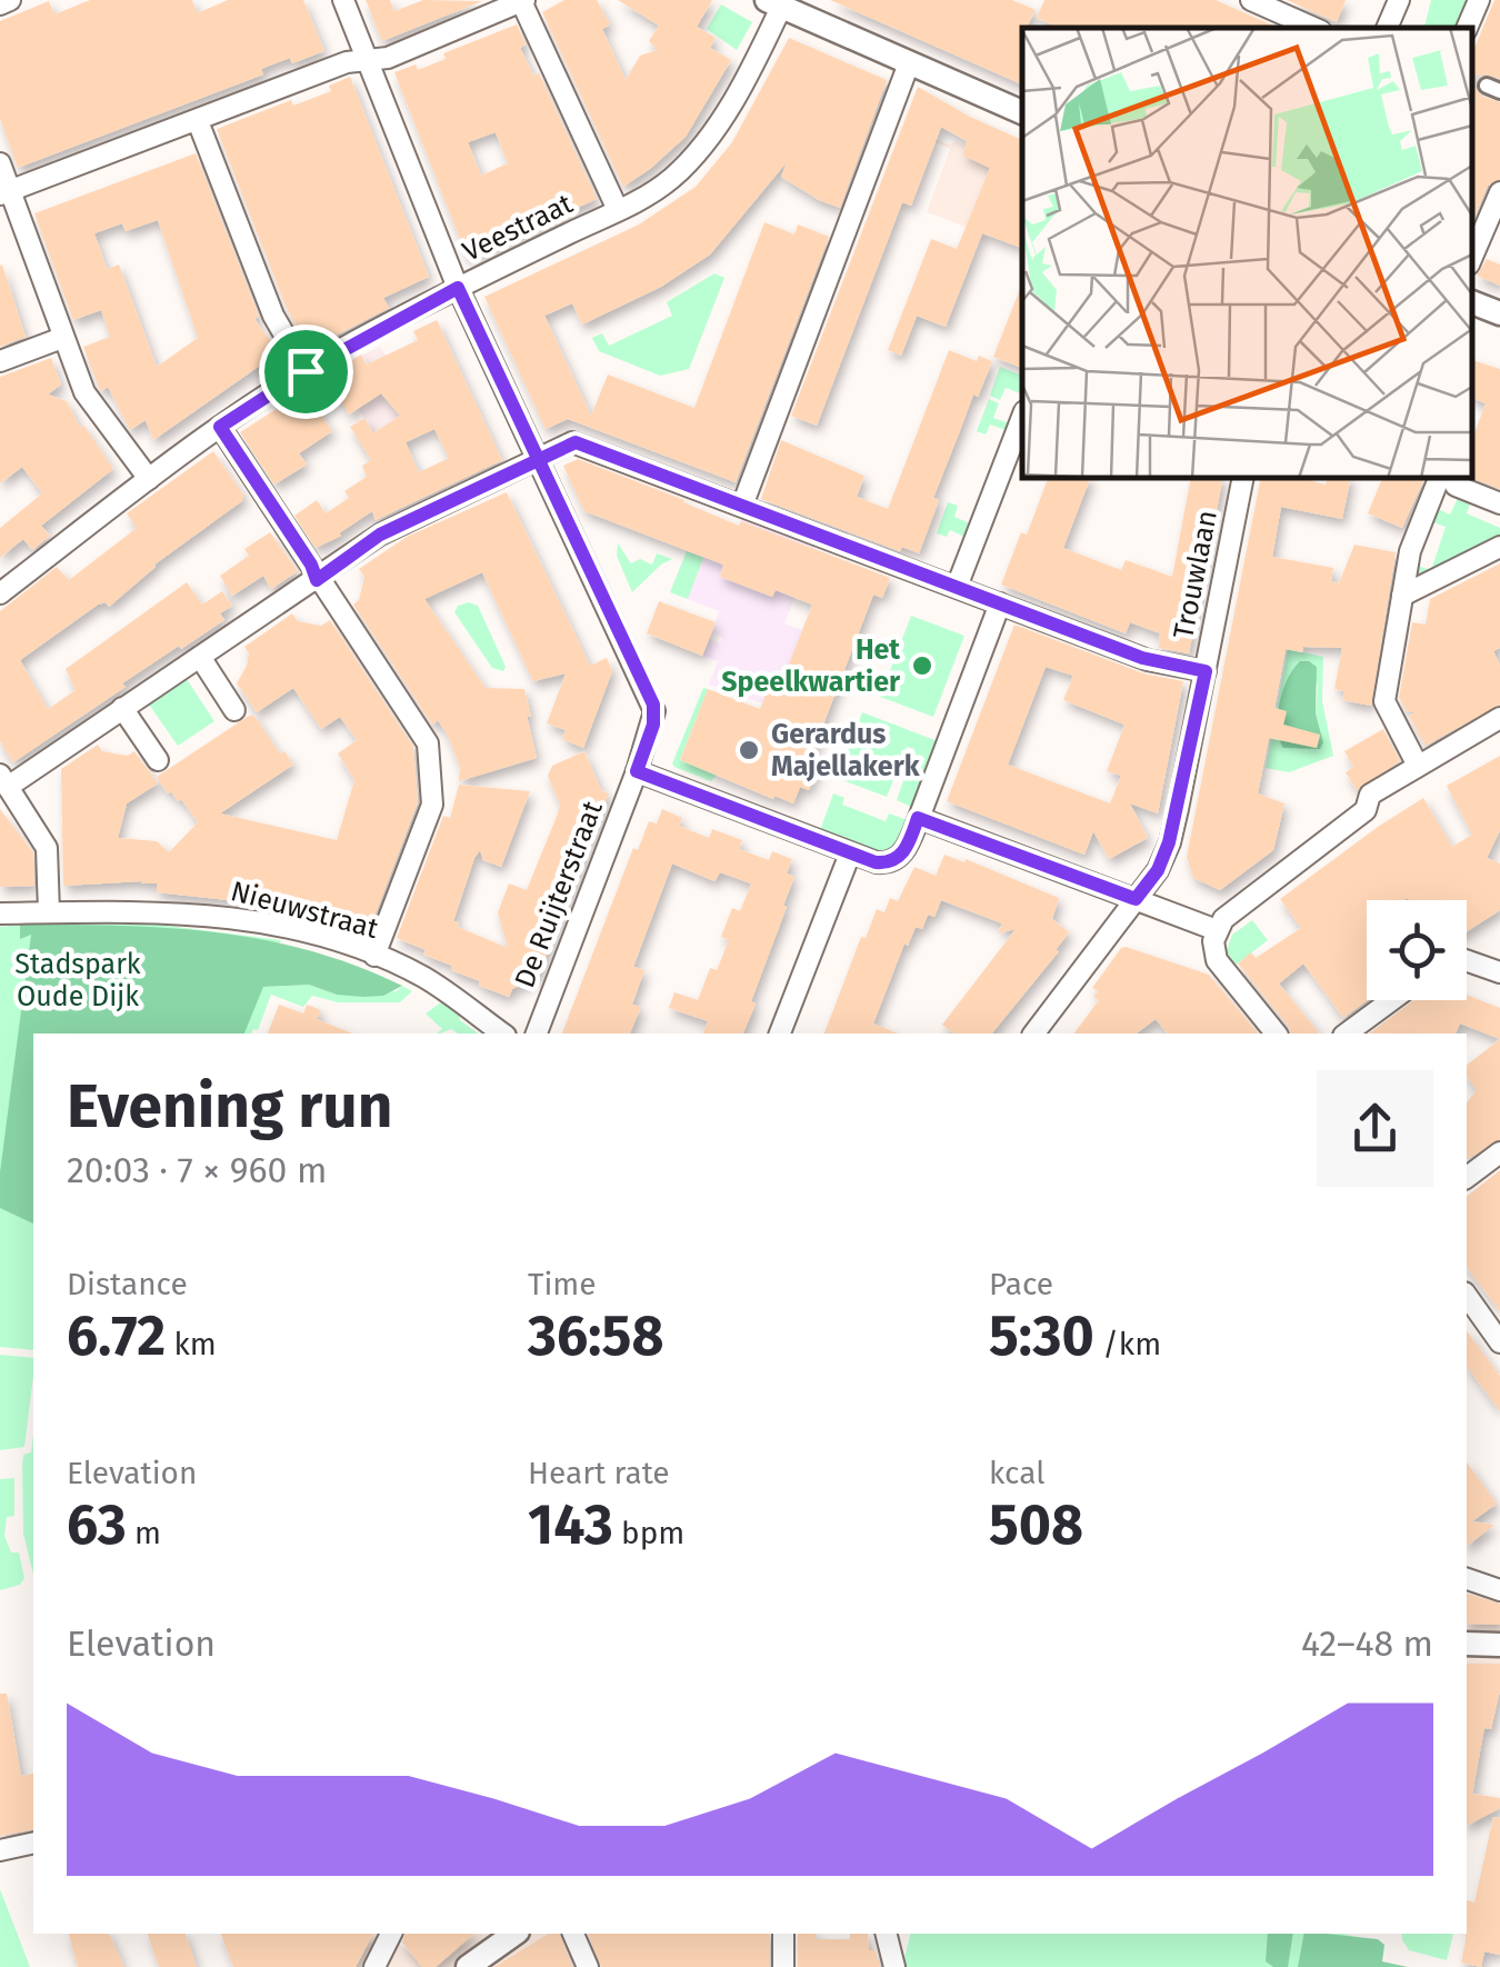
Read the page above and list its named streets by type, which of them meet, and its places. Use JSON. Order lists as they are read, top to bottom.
{
  "streets": {
    "street": [
      "Veestraat",
      "Trouwlaan",
      "De Ruijterstraat",
      "Nieuwstraat"
    ]
  },
  "crossings": [
    ["Veestraat", "De Ruijterstraat"]
  ],
  "parks": ["Stadspark Oude Dijk"],
  "places": ["Het Speelkwartier", "Gerardus Majellakerk"],
  "page": {
    "heading": ["Evening run", "20:03 · 7 × 960 m"],
    "stats": [
      ["Distance", "6.72 km"],
      ["Time", "36:58"],
      ["Pace", "5:30 /km"],
      ["Elevation", "63 m"],
      ["Heart rate", "143 bpm"],
      ["kcal", "508"]
    ],
    "chart": ["Elevation", "42–48 m"]
  }
}
